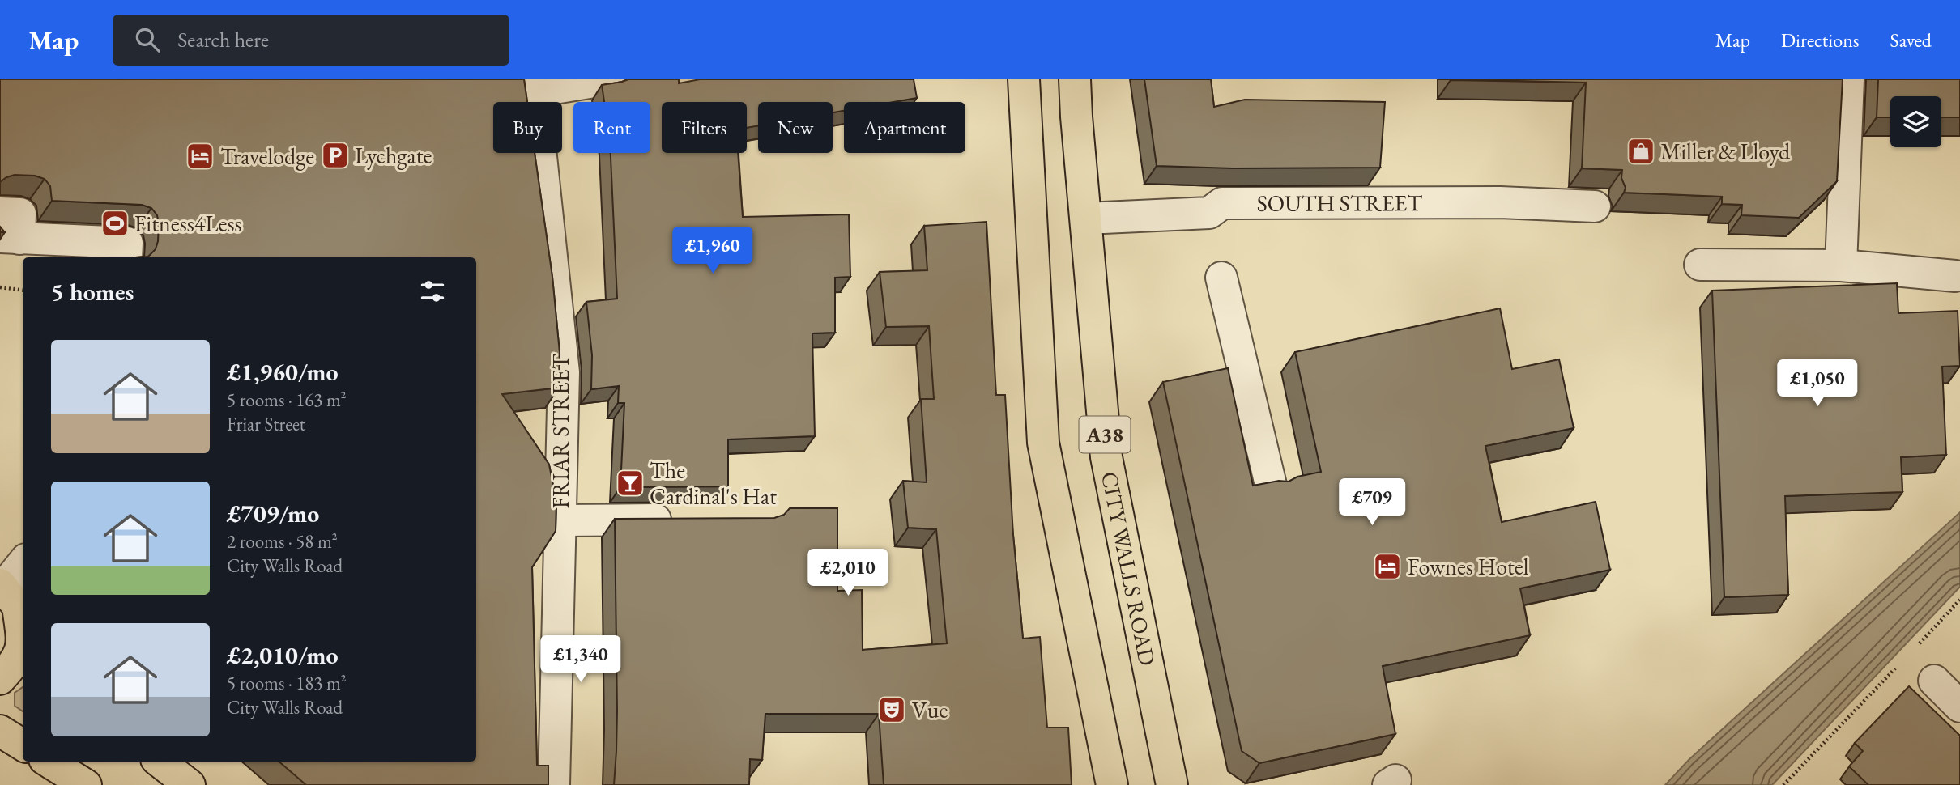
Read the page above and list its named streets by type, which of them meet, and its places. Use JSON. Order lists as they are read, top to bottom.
{
  "streets": {
    "main road": ["A38", "CITY WALLS ROAD"],
    "street": ["SOUTH STREET", "FRIAR STREET"]
  },
  "crossings": [
    ["SOUTH STREET", "CITY WALLS ROAD"]
  ],
  "places": {
    "shop": ["Miller & Lloyd"],
    "parking": ["Lychgate"],
    "hotel": ["Travelodge", "Fownes Hotel"],
    "sports": ["Fitness4Less"],
    "bar": ["The Cardinal's Hat"],
    "theatre": ["Vue"]
  },
  "page": {
    "header": "Map",
    "search": "Search here",
    "nav": ["Map", "Directions", "Saved"],
    "chip": [
      "Buy",
      "Rent",
      "Filters",
      "New",
      "Apartment"
    ],
    "price": [
      "£1,960",
      "£1,050",
      "£709",
      "£2,010",
      "£1,340"
    ],
    "heading": "5 homes",
    "list": [
      {
        "name": "£1,960/mo",
        "note": "5 rooms · 163 m² · Friar Street"
      },
      {
        "name": "£709/mo",
        "note": "2 rooms · 58 m² · City Walls Road"
      },
      {
        "name": "£2,010/mo",
        "note": "5 rooms · 183 m² · City Walls Road"
      }
    ]
  }
}
